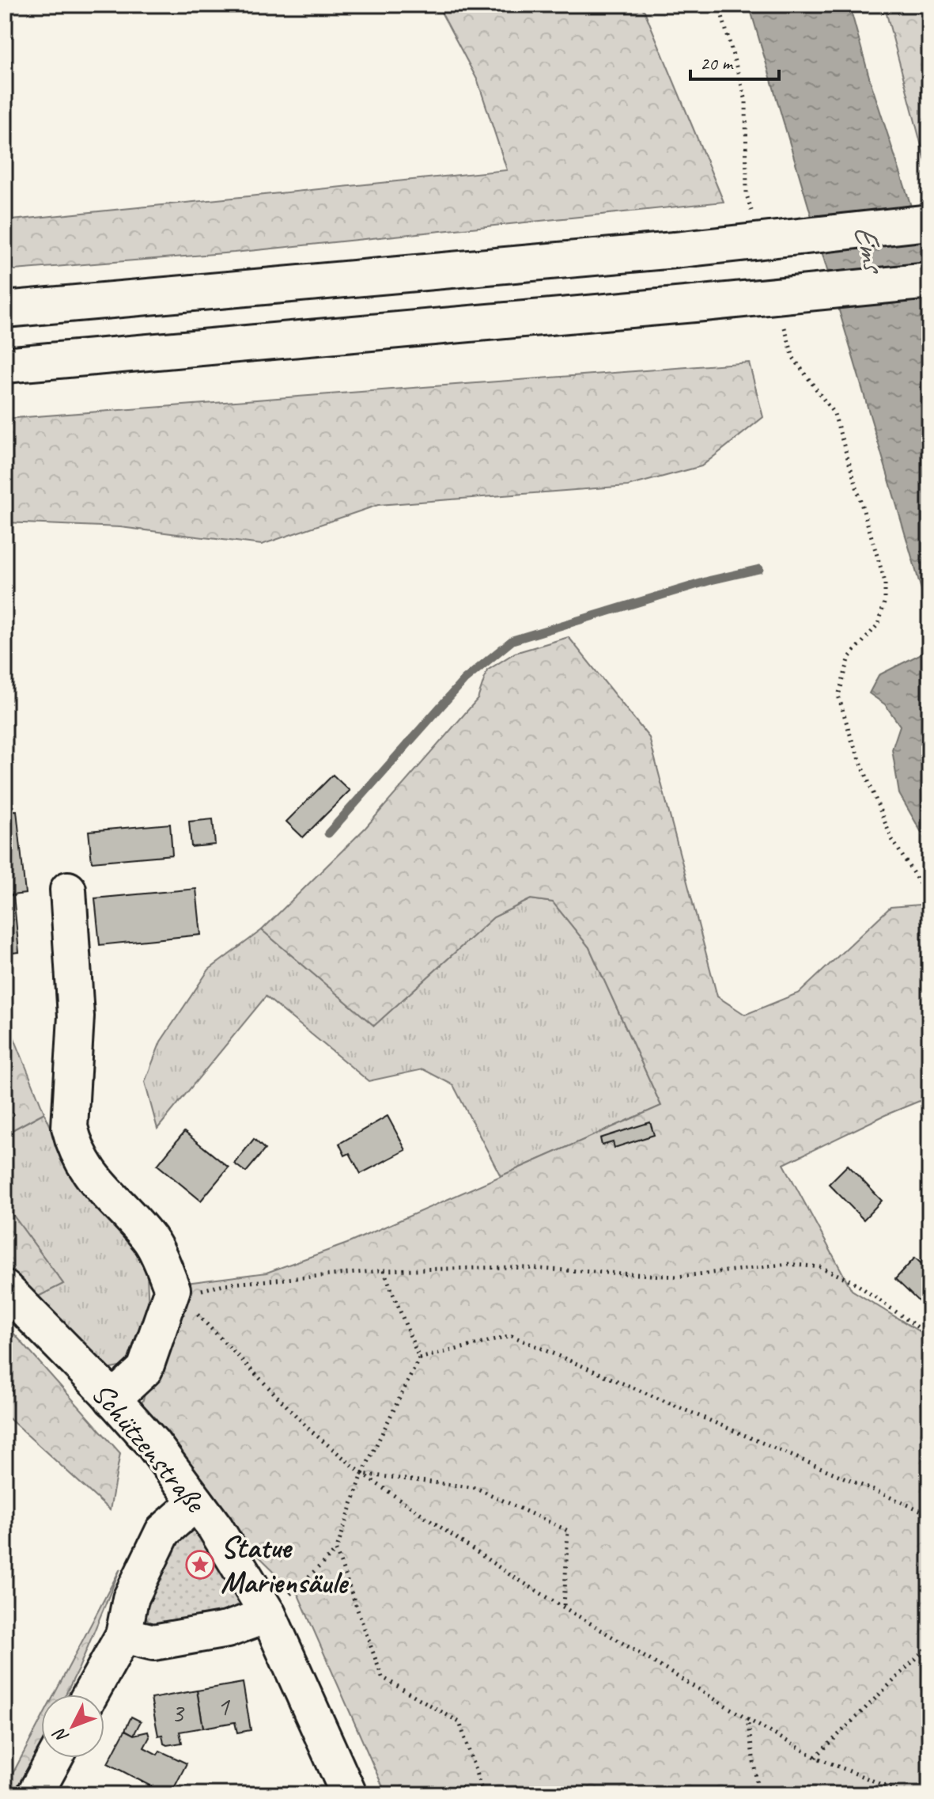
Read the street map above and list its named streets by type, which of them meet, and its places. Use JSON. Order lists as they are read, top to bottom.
{
  "streets": {
    "main road": ["Schützenstraße"]
  },
  "water": ["Ems"],
  "places": {
    "place": ["Statue Mariensäule"]
  },
  "house_numbers": ["1", "3"],
  "scale_bar": "20 m",
  "north": "bottom left"
}
